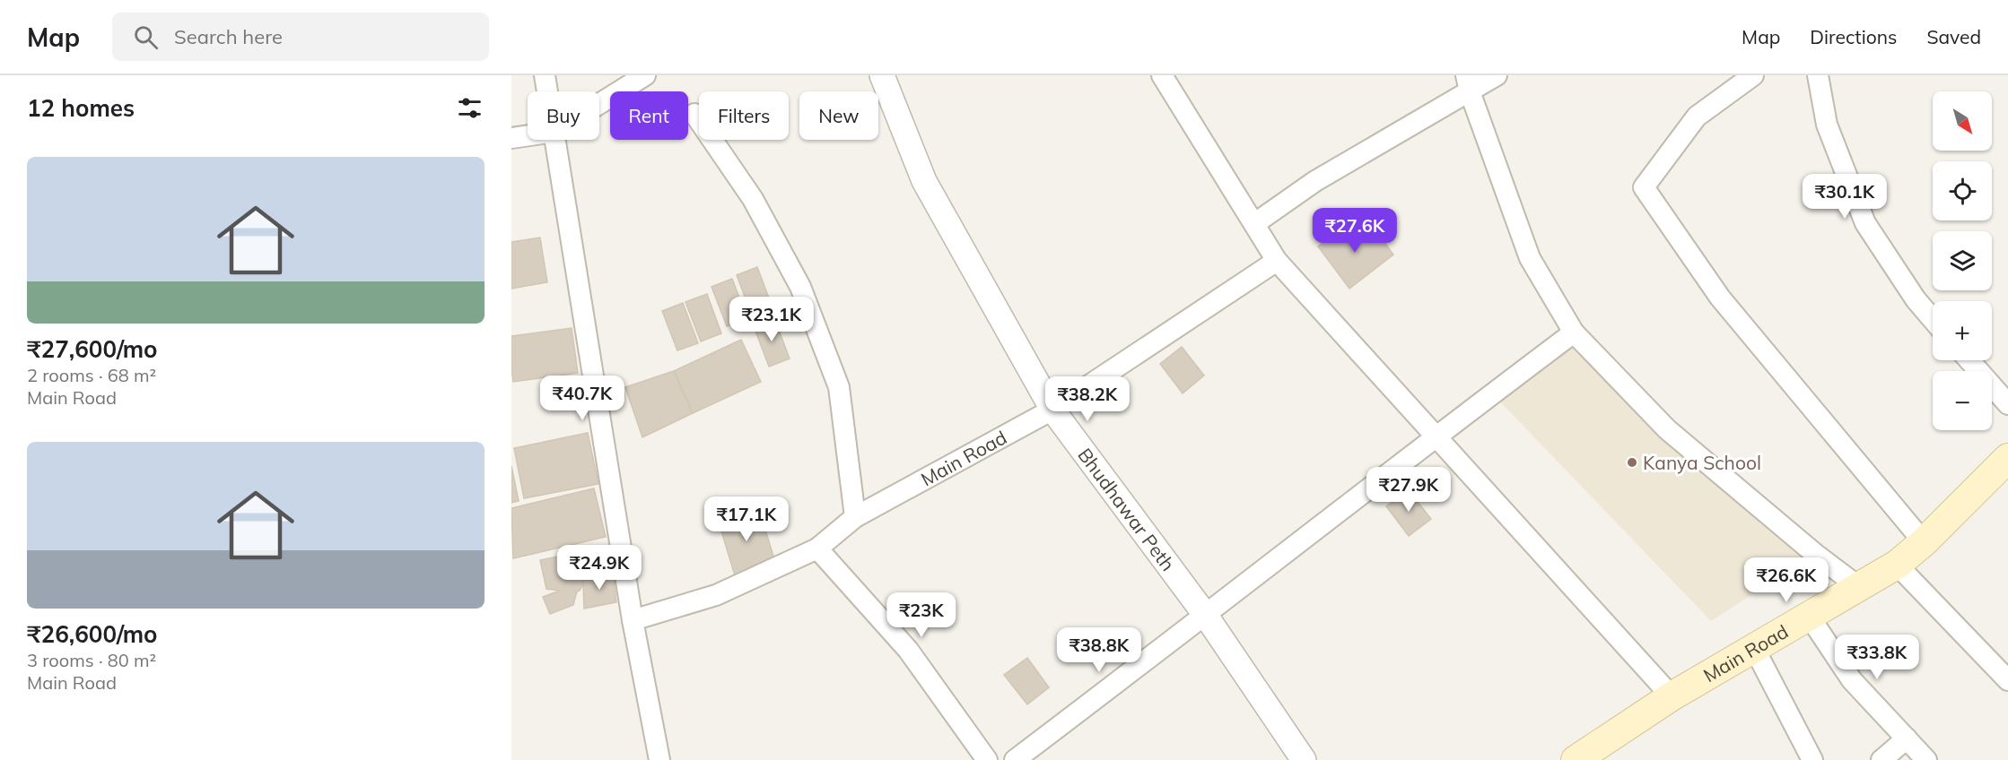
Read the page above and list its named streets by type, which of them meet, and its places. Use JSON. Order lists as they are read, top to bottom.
{
  "streets": {
    "main road": ["Main Road"],
    "street": ["Bhudhawar Peth"]
  },
  "crossings": [
    ["Main Road", "Bhudhawar Peth"]
  ],
  "places": ["Kanya School"],
  "north": "bottom right",
  "page": {
    "header": "Map",
    "search": "Search here",
    "nav": ["Map", "Directions", "Saved"],
    "heading": "12 homes",
    "map_buttons": ["+", "−"],
    "chip": [
      "Buy",
      "Rent",
      "Filters",
      "New"
    ],
    "list": [
      {
        "name": "₹27,600/mo",
        "note": "2 rooms · 68 m² · Main Road"
      },
      {
        "name": "₹26,600/mo",
        "note": "3 rooms · 80 m² · Main Road"
      }
    ],
    "price": [
      "₹30.1K",
      "₹27.6K",
      "₹23.1K",
      "₹40.7K",
      "₹38.2K",
      "₹27.9K",
      "₹17.1K",
      "₹24.9K",
      "₹26.6K",
      "₹23K",
      "₹38.8K",
      "₹33.8K"
    ]
  }
}
